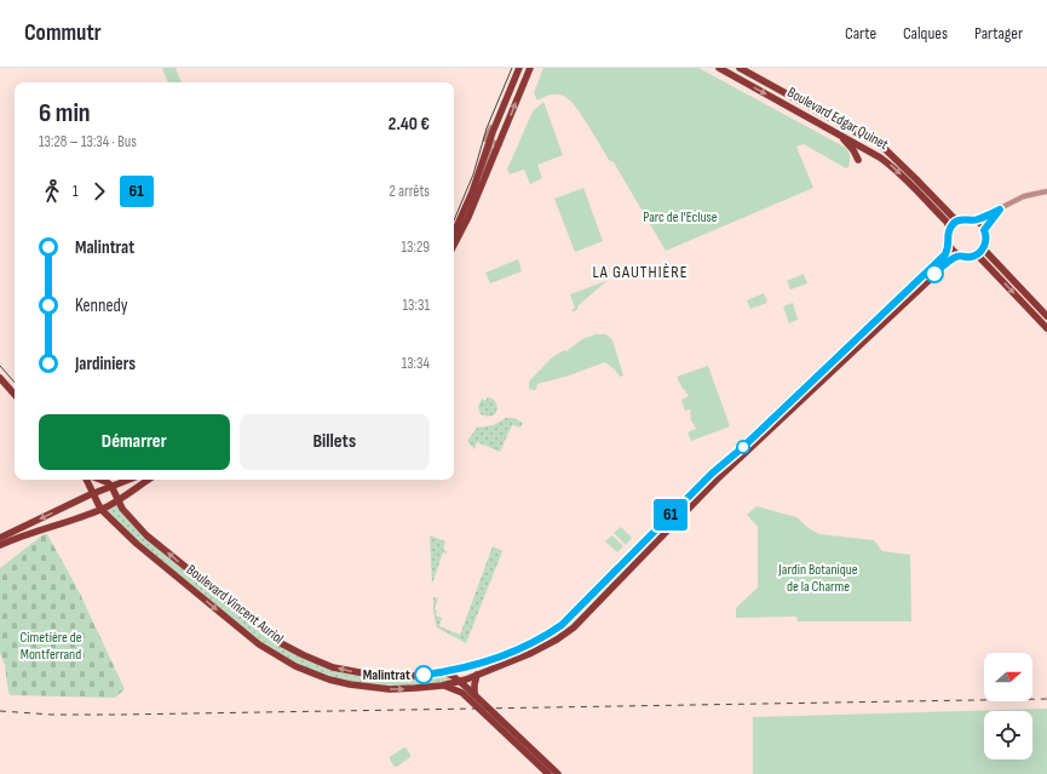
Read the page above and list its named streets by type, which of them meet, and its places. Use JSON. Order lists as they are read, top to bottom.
{
  "streets": {
    "main road": ["Boulevard Edgar Quinet", "Boulevard Vincent Auriol"]
  },
  "crossings": [
    ["Boulevard Edgar Quinet", "Boulevard Vincent Auriol"]
  ],
  "districts": ["LA GAUTHIÈRE"],
  "parks": ["Parc de l'Ecluse", "Jardin Botanique de la Charme", "Cimetière de Montferrand"],
  "places": ["Malintrat"],
  "lines": ["bus line 61"],
  "north": "right",
  "page": {
    "header": "Commutr",
    "nav": ["Carte", "Calques", "Partager"],
    "on_map": "61",
    "heading": ["6 min", "13:28 – 13:34 · Bus", "2.40 €"],
    "legs": ["1", "61", "2 arrêts"],
    "list": [
      {
        "name": "Malintrat",
        "value": "13:29"
      },
      {
        "name": "Kennedy",
        "value": "13:31"
      },
      {
        "name": "Jardiniers",
        "value": "13:34"
      }
    ],
    "buttons": ["Démarrer", "Billets"]
  }
}
